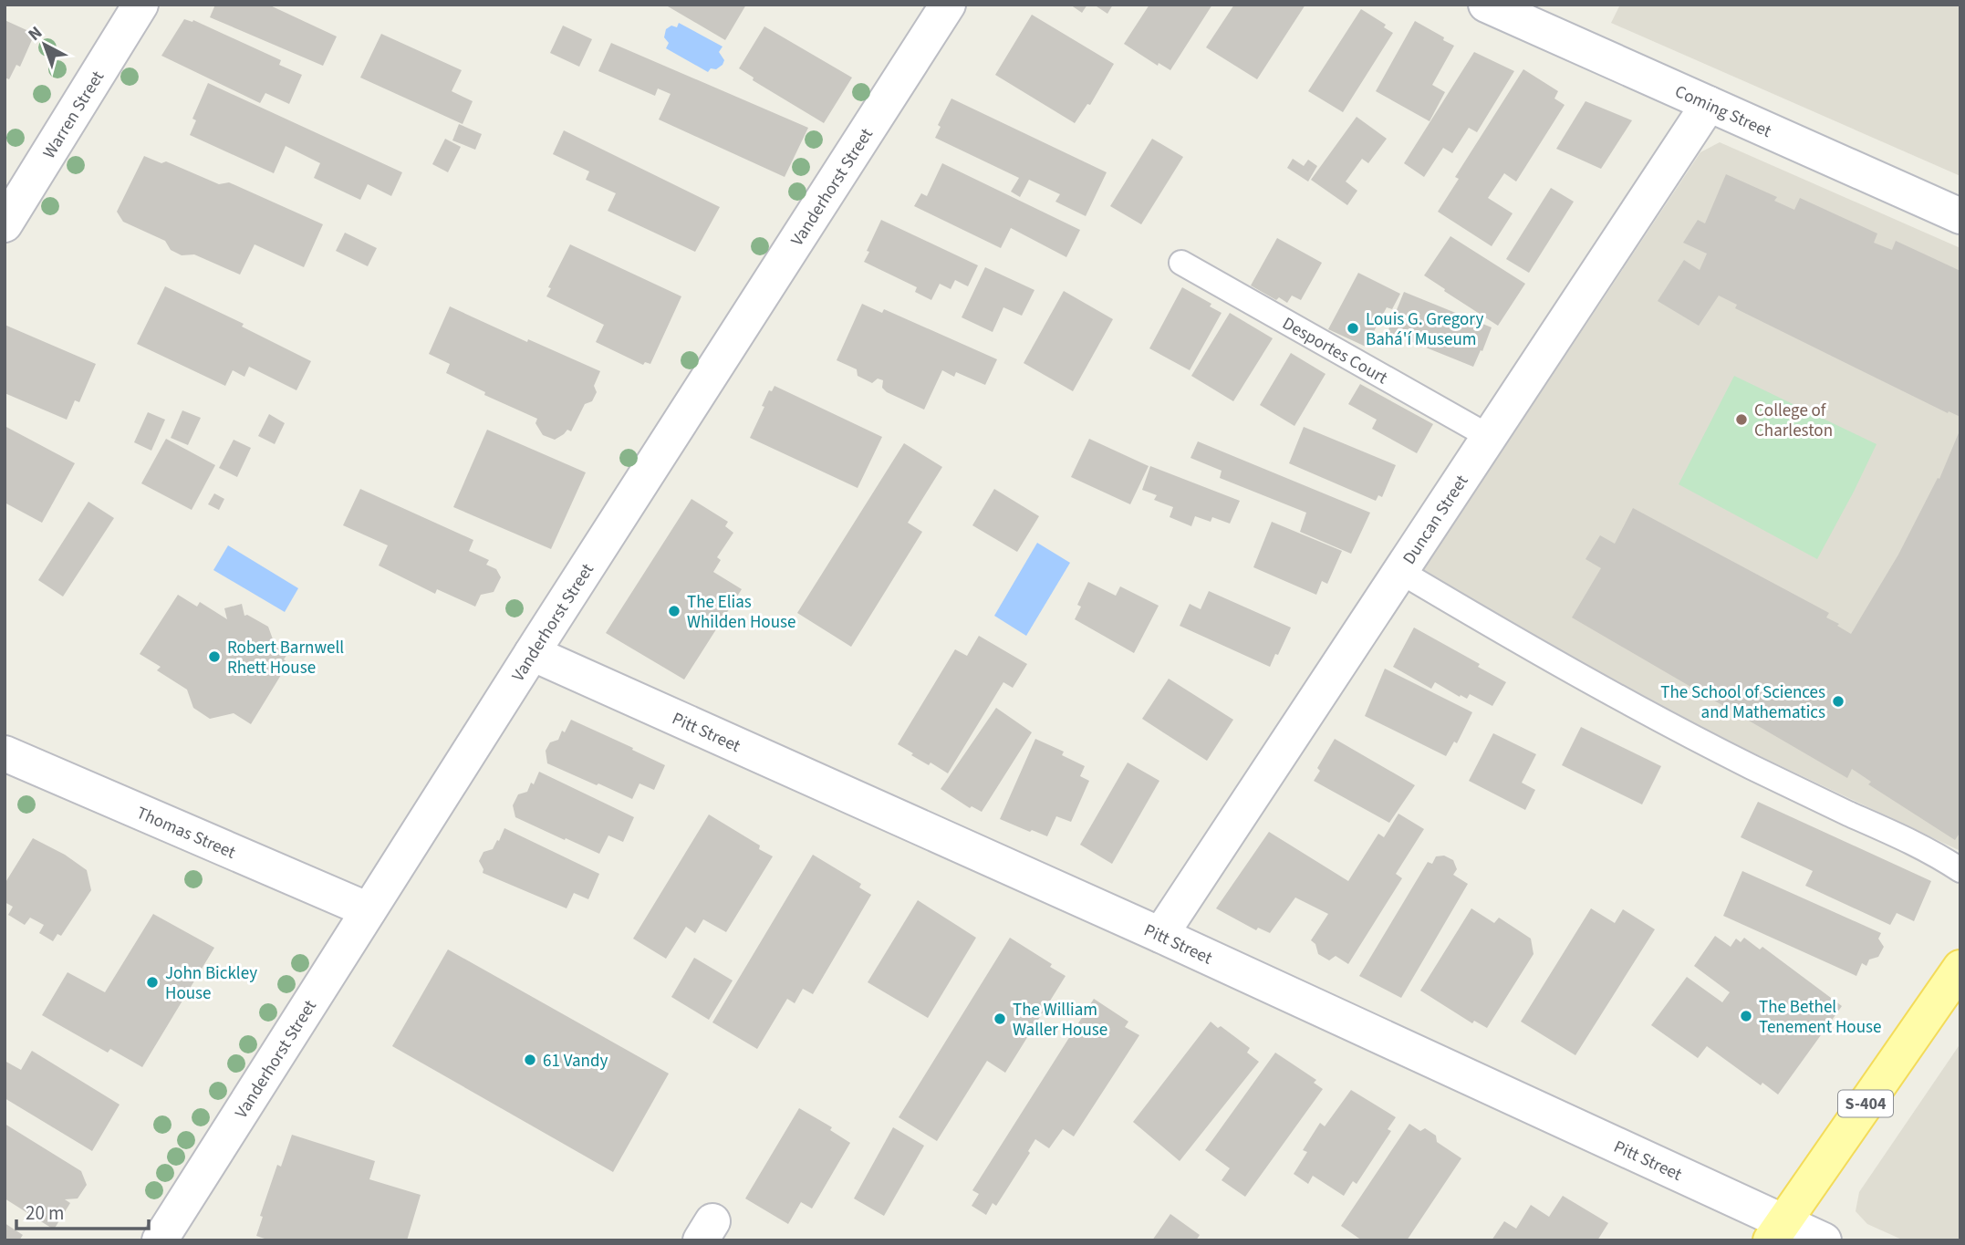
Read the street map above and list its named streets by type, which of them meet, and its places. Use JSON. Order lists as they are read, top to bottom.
{
  "streets": {
    "main road": ["S-404"],
    "street": [
      "Coming Street",
      "Warren Street",
      "Vanderhorst Street",
      "Duncan Street",
      "Pitt Street",
      "Thomas Street"
    ],
    "lane": ["Desportes Court"]
  },
  "crossings": [
    ["Coming Street", "Duncan Street"],
    ["Vanderhorst Street", "Pitt Street"],
    ["Vanderhorst Street", "Thomas Street"],
    ["Desportes Court", "Duncan Street"],
    ["Duncan Street", "Pitt Street"],
    ["Pitt Street", "S-404"]
  ],
  "places": [
    "Louis G. Gregory Bahá'í Museum",
    "College of Charleston",
    "The Elias Whilden House",
    "Robert Barnwell Rhett House",
    "The School of Sciences and Mathematics",
    "John Bickley House",
    "The Bethel Tenement House",
    "The William Waller House",
    "61 Vandy"
  ],
  "scale_bar": "20 m",
  "north": "top left"
}
